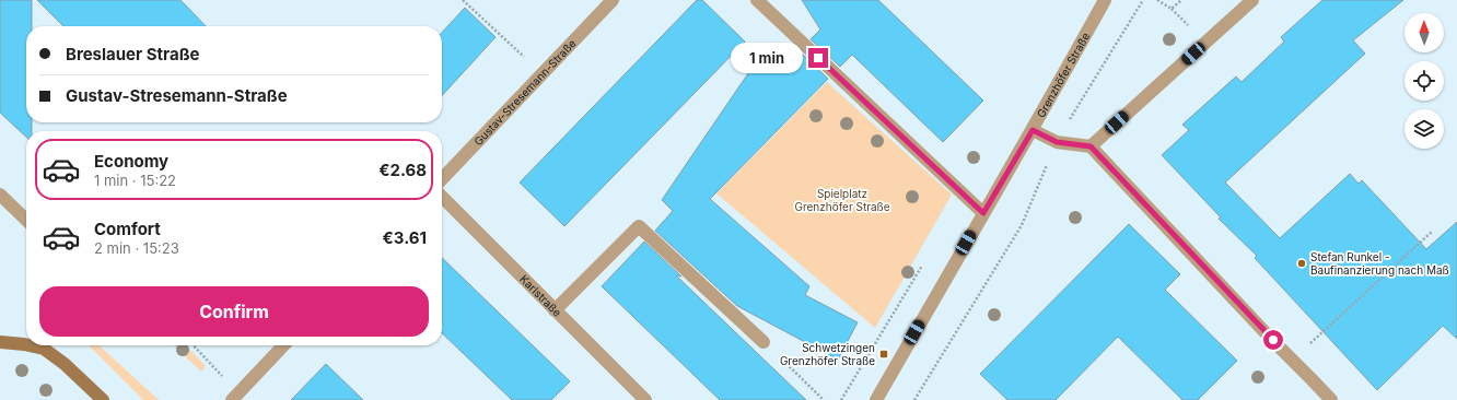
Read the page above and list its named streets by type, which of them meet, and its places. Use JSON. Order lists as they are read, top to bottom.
{
  "streets": {
    "street": ["Grenzhöfer Straße", "Gustav-Stresemann-Straße", "Karlstraße"]
  },
  "parks": ["Spielplatz Grenzhöfer Straße"],
  "places": {
    "other": ["Stefan Runkel - Baufinanzierung nach Maß"],
    "transit": ["Schwetzingen Grenzhöfer Straße"]
  },
  "north": "top",
  "page": {
    "banner": ["Breslauer Straße", "Gustav-Stresemann-Straße"],
    "bubble": "1 min",
    "list": [
      {
        "name": "Economy",
        "note": "1 min · 15:22",
        "value": "€2.68"
      },
      {
        "name": "Comfort",
        "note": "2 min · 15:23",
        "value": "€3.61"
      }
    ],
    "buttons": "Confirm"
  }
}
